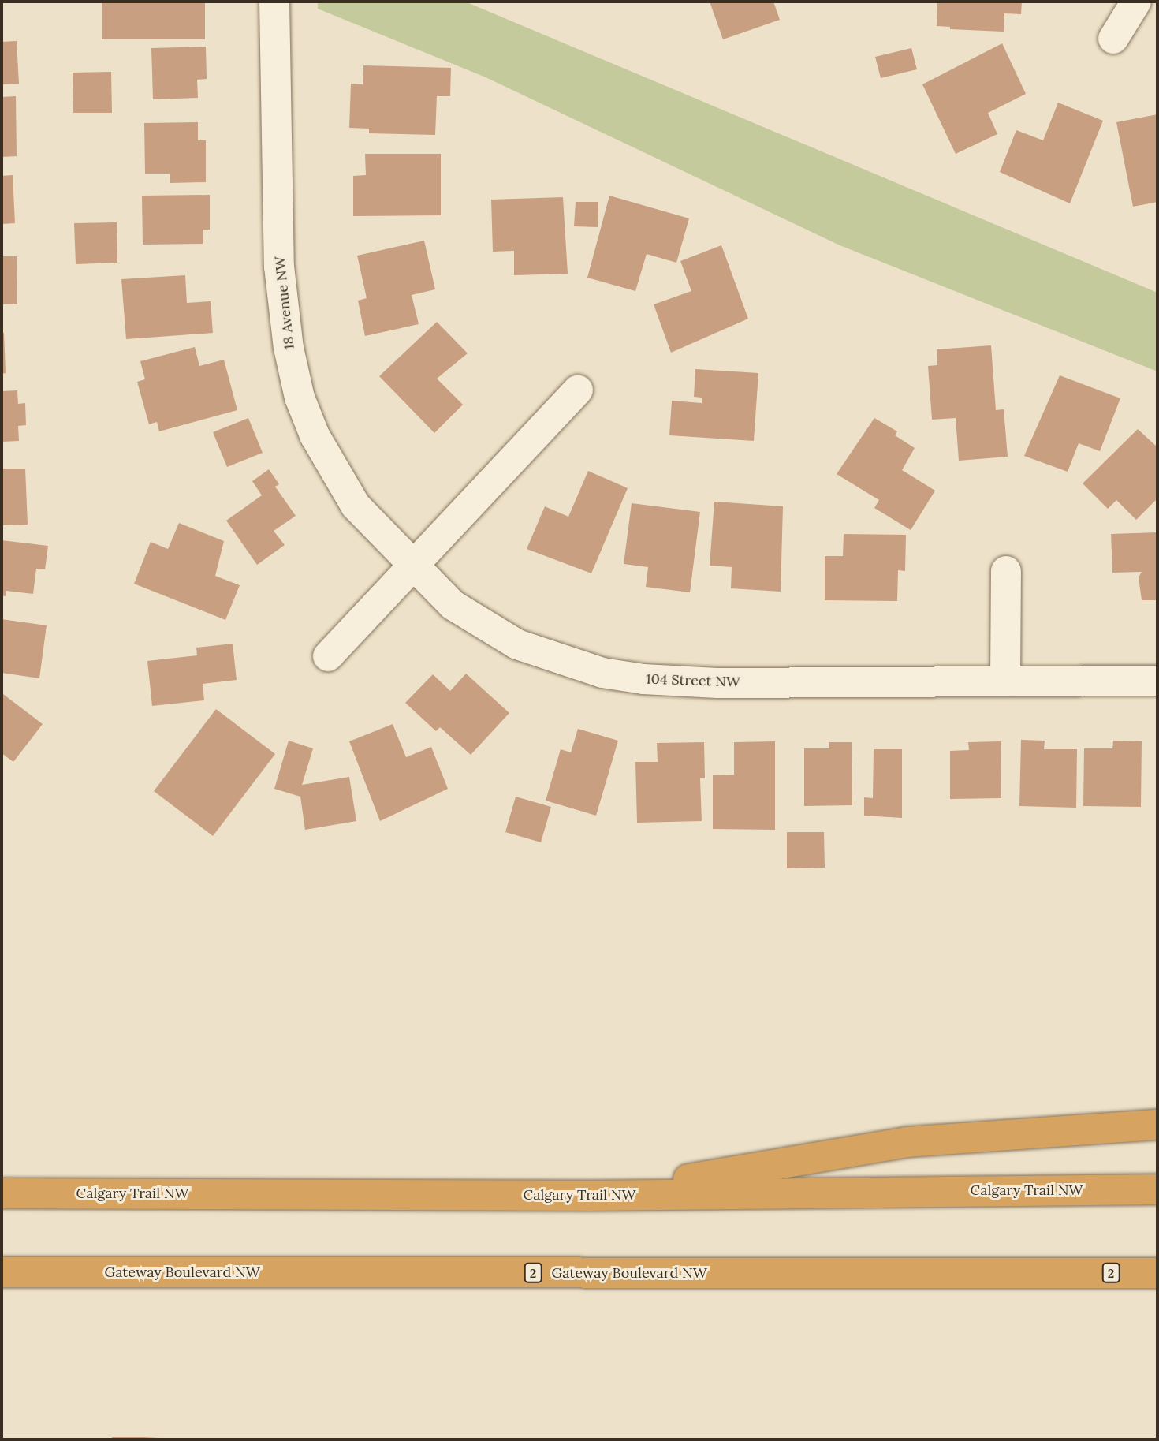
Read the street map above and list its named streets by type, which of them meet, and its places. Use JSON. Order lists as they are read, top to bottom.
{
  "streets": {
    "highway": ["Calgary Trail NW", "Gateway Boulevard NW", "2"],
    "street": ["18 Avenue NW", "104 Street NW"]
  },
  "crossings": [
    ["18 Avenue NW", "104 Street NW"]
  ]
}
